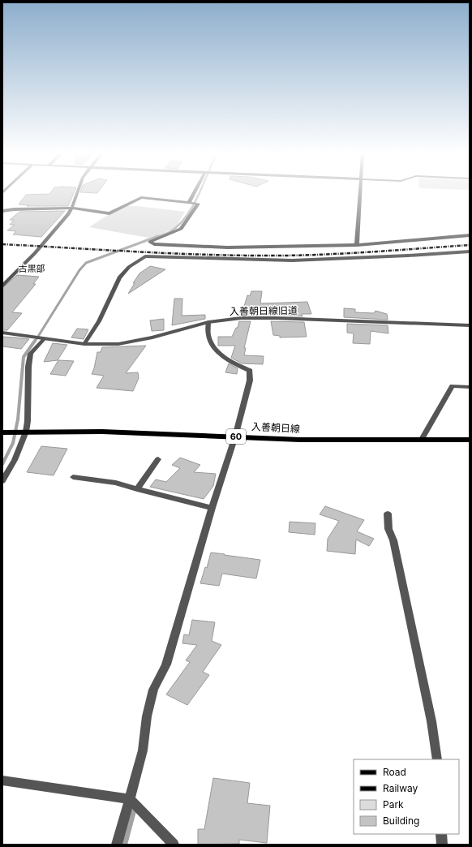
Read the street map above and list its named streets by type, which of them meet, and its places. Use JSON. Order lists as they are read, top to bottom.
{
  "streets": {
    "main road": ["入善朝日線", "60"],
    "street": ["入善朝日線旧道"]
  },
  "districts": ["古黒部"],
  "legend": [
    "Road",
    "Railway",
    "Park",
    "Building"
  ]
}
